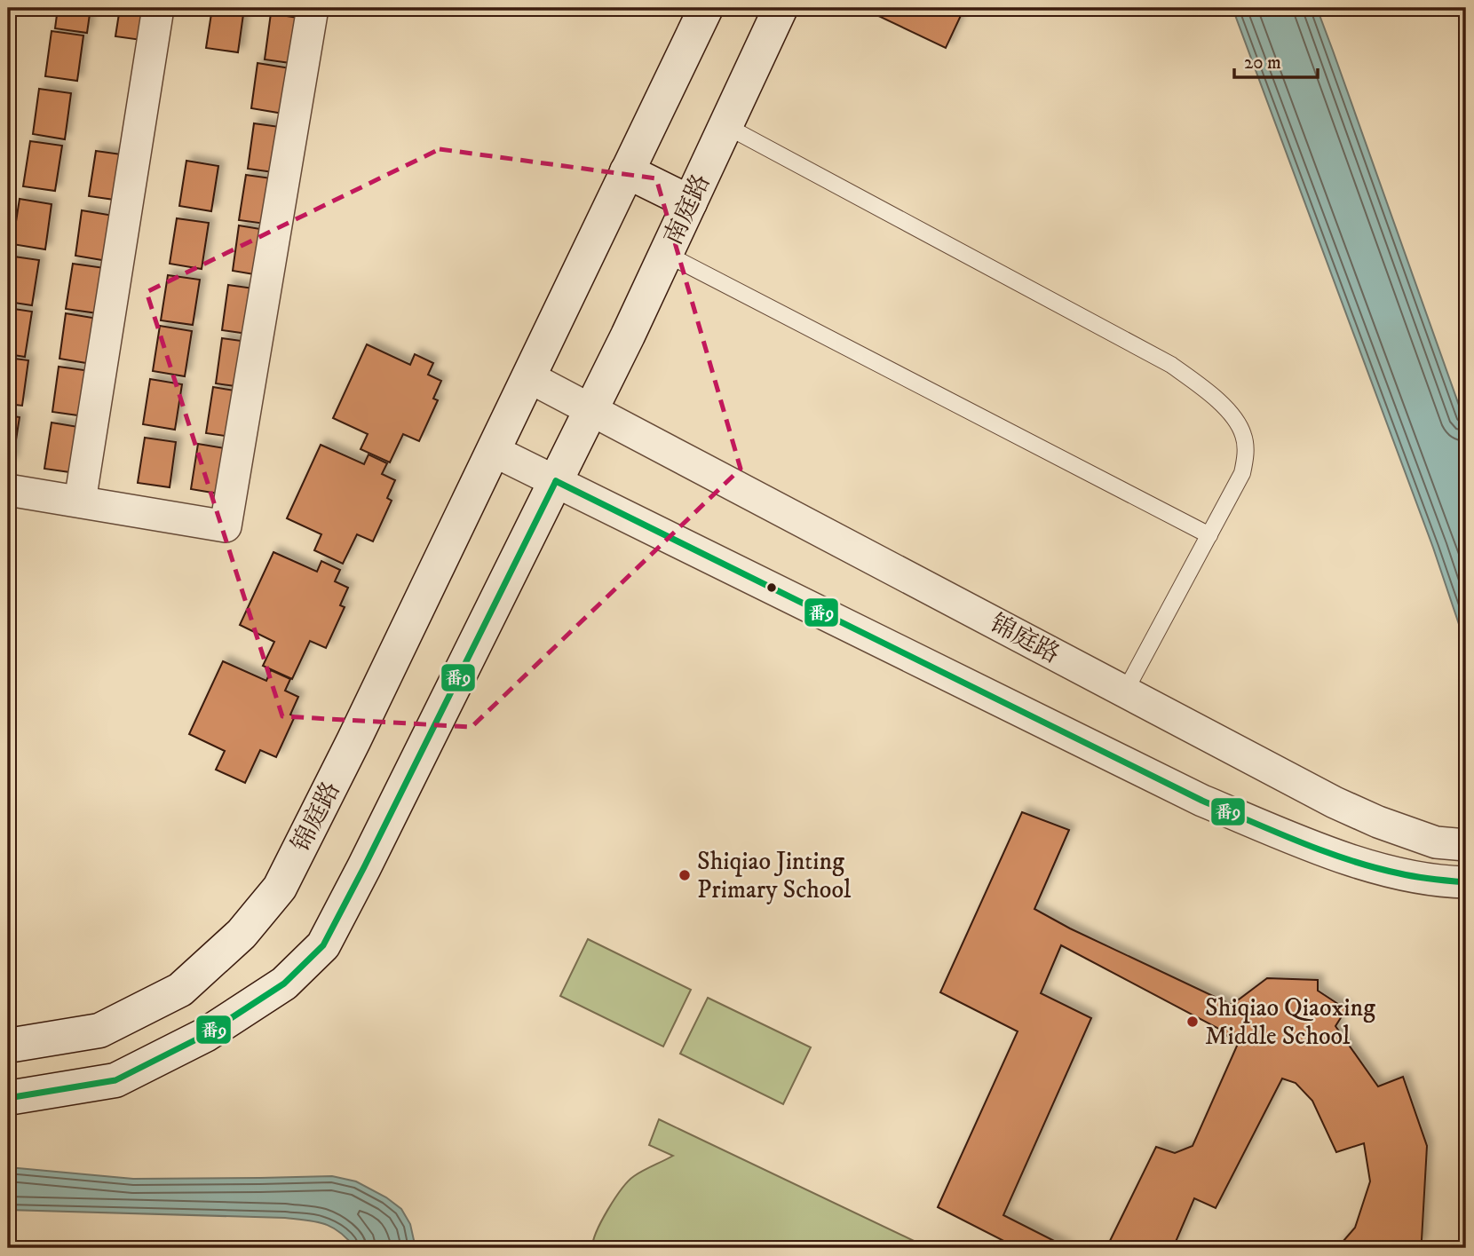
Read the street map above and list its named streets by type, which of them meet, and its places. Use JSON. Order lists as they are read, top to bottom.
{
  "streets": {
    "street": ["南庭路", "锦庭路"]
  },
  "crossings": [
    ["南庭路", "锦庭路"]
  ],
  "places": ["Shiqiao Jinting Primary School", "Shiqiao Qiaoxing Middle School"],
  "lines": ["transit line 番9"],
  "scale_bar": "20 m"
}
